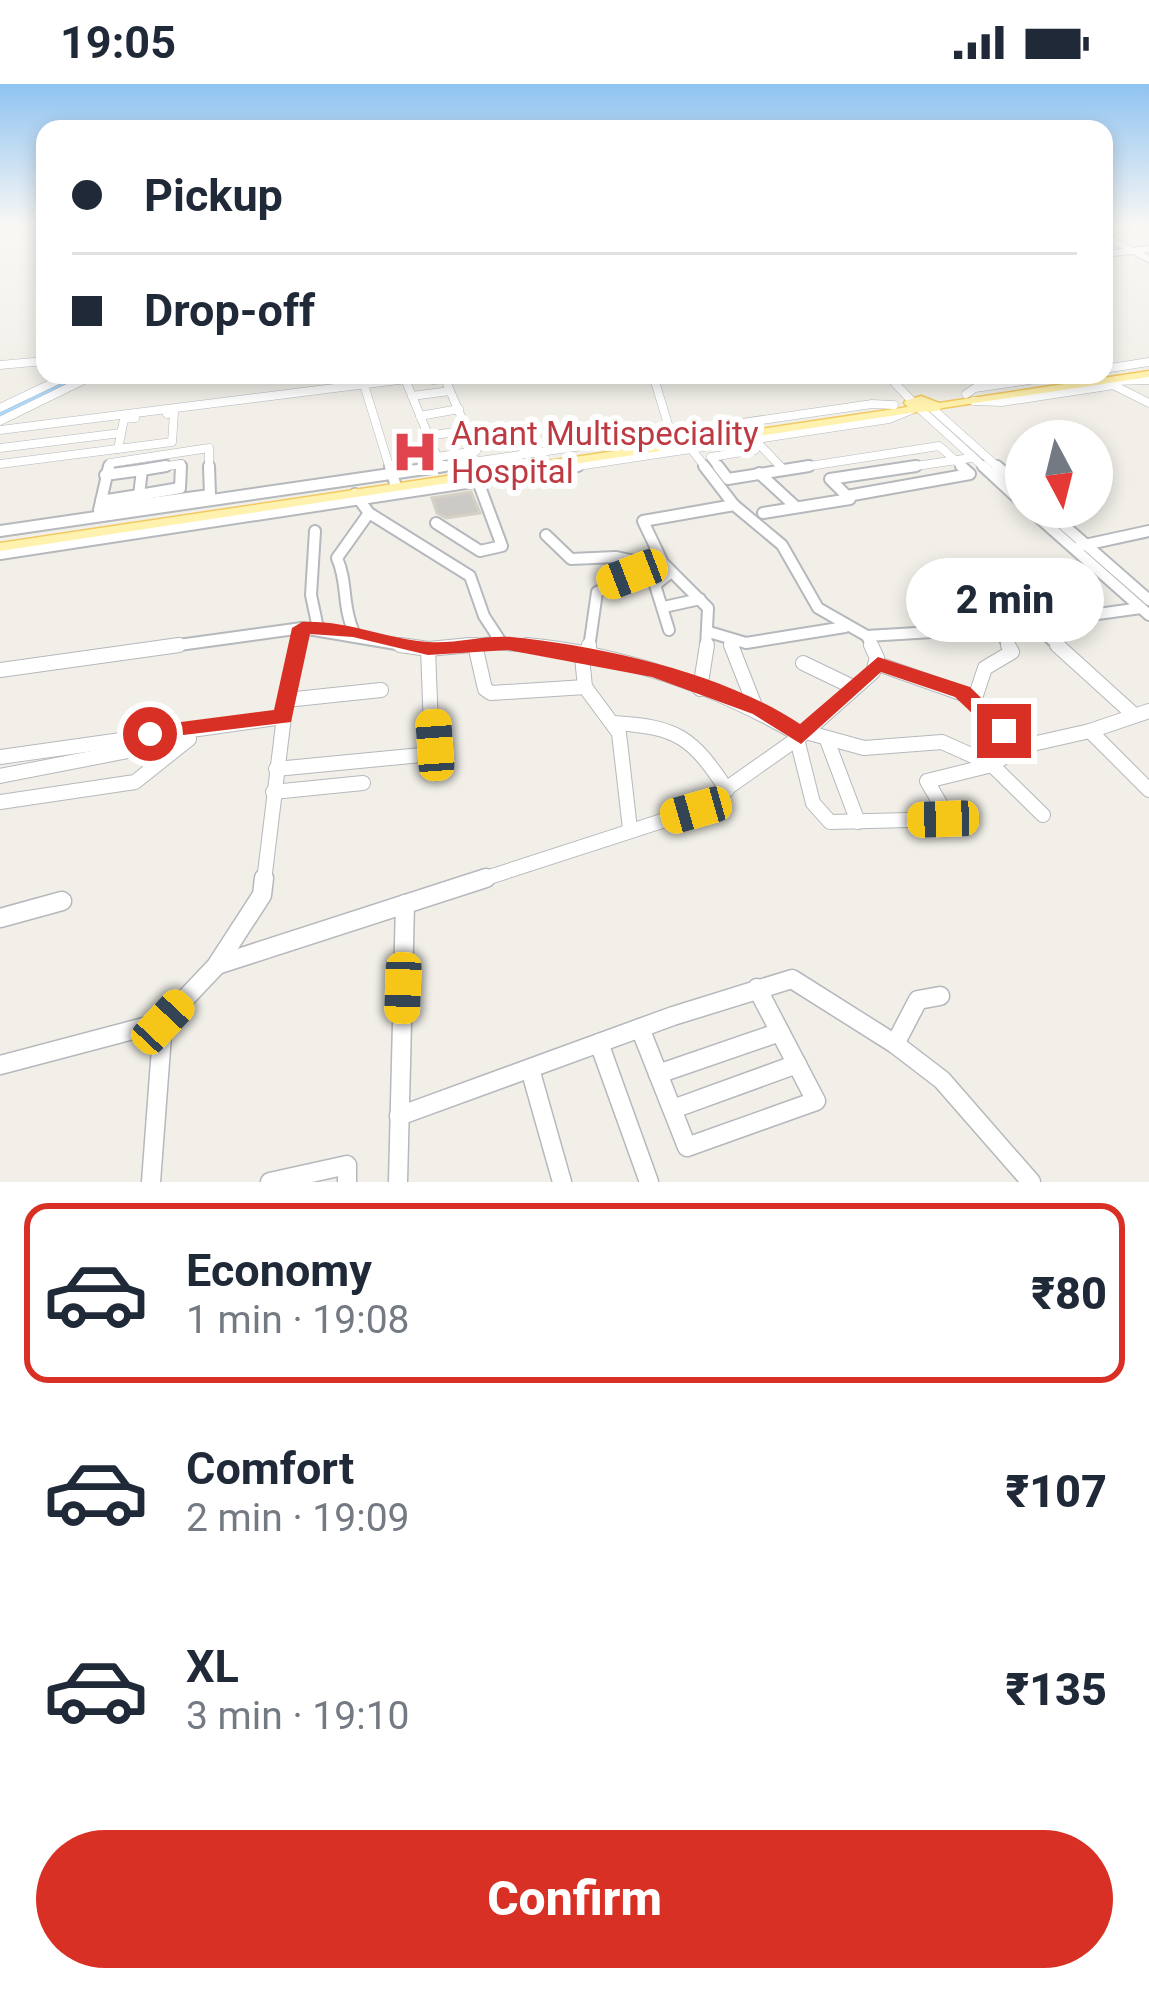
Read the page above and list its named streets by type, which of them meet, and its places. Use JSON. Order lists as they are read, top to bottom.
{
  "places": {
    "hospital": ["Anant Multispeciality Hospital"]
  },
  "north": "bottom",
  "page": {
    "status": "19:05",
    "banner": ["Pickup", "Drop-off"],
    "bubble": "2 min",
    "list": [
      {
        "name": "Economy",
        "note": "1 min · 19:08",
        "value": "₹80"
      },
      {
        "name": "Comfort",
        "note": "2 min · 19:09",
        "value": "₹107"
      },
      {
        "name": "XL",
        "note": "3 min · 19:10",
        "value": "₹135"
      }
    ],
    "buttons": "Confirm"
  }
}
